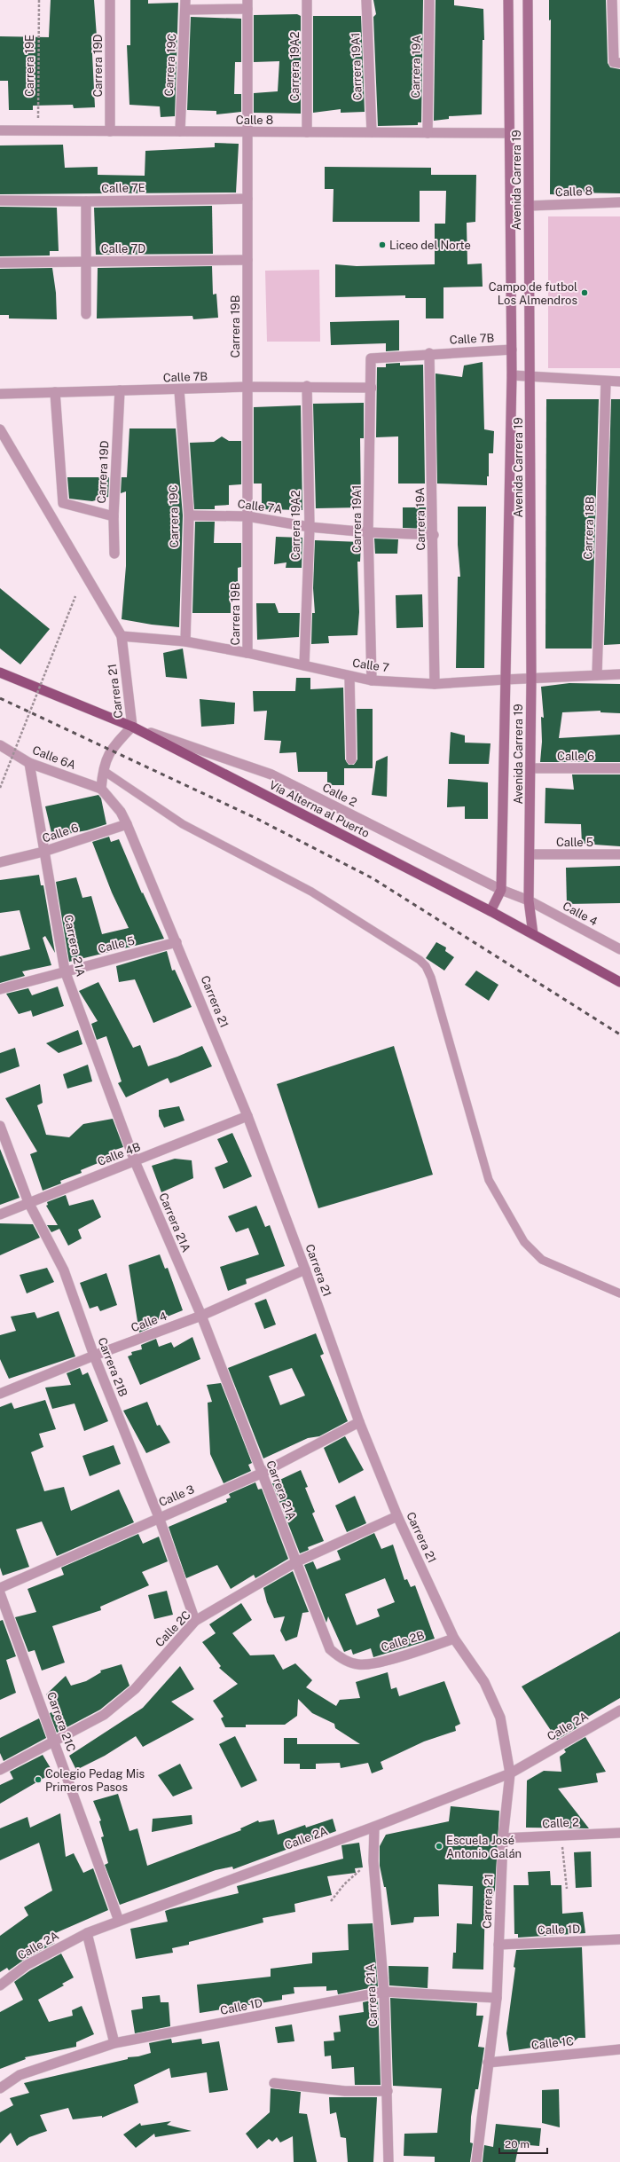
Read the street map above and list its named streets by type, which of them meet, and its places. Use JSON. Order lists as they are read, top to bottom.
{
  "streets": {
    "main road": ["Avenida Carrera 19", "Vía Alterna al Puerto"],
    "street": [
      "Carrera 19C",
      "Carrera 19D",
      "Carrera 19A2",
      "Carrera 19A1",
      "Carrera 19A",
      "Calle 8",
      "Calle 7E",
      "Calle 7D",
      "Carrera 19B",
      "Calle 7B",
      "Calle 7A",
      "Carrera 18B",
      "Calle 7",
      "Carrera 21",
      "Calle 6",
      "Calle 6A",
      "Calle 2",
      "Calle 5",
      "Calle 4",
      "Carrera 21A",
      "Calle 4B",
      "Carrera 21B",
      "Calle 3",
      "Calle 2C",
      "Calle 2B",
      "Carrera 21C",
      "Calle 2A",
      "Calle 1D",
      "Calle 1C"
    ],
    "path": ["Carrera 19E"]
  },
  "crossings": [
    ["Carrera 19C", "Calle 8"],
    ["Carrera 19C", "Calle 7B"],
    ["Carrera 19C", "Calle 7A"],
    ["Carrera 19C", "Calle 7"],
    ["Carrera 19E", "Calle 8"],
    ["Carrera 19D", "Calle 8"],
    ["Carrera 19D", "Calle 7B"],
    ["Carrera 19A2", "Calle 8"],
    ["Carrera 19A2", "Calle 7B"],
    ["Carrera 19A2", "Calle 7A"],
    ["Carrera 19A2", "Calle 7"],
    ["Carrera 19A1", "Calle 8"],
    ["Carrera 19A1", "Calle 7B"],
    ["Carrera 19A1", "Calle 7A"],
    ["Carrera 19A1", "Calle 7"],
    ["Carrera 19A", "Calle 8"],
    ["Carrera 19A", "Calle 7B"],
    ["Carrera 19A", "Calle 7A"],
    ["Carrera 19A", "Calle 7"],
    ["Calle 8", "Avenida Carrera 19"],
    ["Calle 8", "Carrera 19B"],
    ["Avenida Carrera 19", "Calle 7B"],
    ["Avenida Carrera 19", "Calle 7"],
    ["Avenida Carrera 19", "Calle 6"],
    ["Avenida Carrera 19", "Calle 2"],
    ["Avenida Carrera 19", "Vía Alterna al Puerto"],
    ["Avenida Carrera 19", "Calle 5"],
    ["Avenida Carrera 19", "Calle 4"],
    ["Calle 7E", "Carrera 19B"],
    ["Calle 7D", "Carrera 19B"],
    ["Carrera 19B", "Calle 7B"],
    ["Carrera 19B", "Calle 7A"],
    ["Carrera 19B", "Calle 7"],
    ["Carrera 18B", "Calle 7"],
    ["Calle 7", "Carrera 21"],
    ["Carrera 21", "Calle 6"],
    ["Carrera 21", "Calle 6A"],
    ["Carrera 21", "Calle 2"],
    ["Carrera 21", "Vía Alterna al Puerto"],
    ["Carrera 21", "Calle 5"],
    ["Carrera 21", "Calle 4"],
    ["Carrera 21", "Calle 4B"],
    ["Carrera 21", "Calle 3"],
    ["Carrera 21", "Calle 2C"],
    ["Carrera 21", "Calle 2B"],
    ["Carrera 21", "Calle 2A"],
    ["Carrera 21", "Calle 1D"],
    ["Carrera 21", "Calle 1C"],
    ["Calle 6", "Carrera 21A"],
    ["Calle 6A", "Carrera 21A"],
    ["Calle 2", "Vía Alterna al Puerto"],
    ["Calle 2", "Calle 4"],
    ["Calle 5", "Carrera 21A"],
    ["Calle 4", "Carrera 21A"],
    ["Calle 4", "Carrera 21B"],
    ["Carrera 21A", "Calle 4B"],
    ["Carrera 21A", "Calle 3"],
    ["Carrera 21A", "Calle 2C"],
    ["Carrera 21A", "Calle 2B"],
    ["Carrera 21A", "Calle 2A"],
    ["Carrera 21A", "Calle 1D"],
    ["Calle 4B", "Carrera 21B"],
    ["Carrera 21B", "Calle 3"],
    ["Carrera 21B", "Calle 2C"],
    ["Calle 2C", "Carrera 21C"],
    ["Carrera 21C", "Calle 2A"]
  ],
  "places": [
    "Liceo del Norte",
    "Campo de futbol Los Almendros",
    "Colegio Pedag Mis Primeros Pasos",
    "Escuela José Antonio Galán"
  ],
  "scale_bar": "20 m"
}
